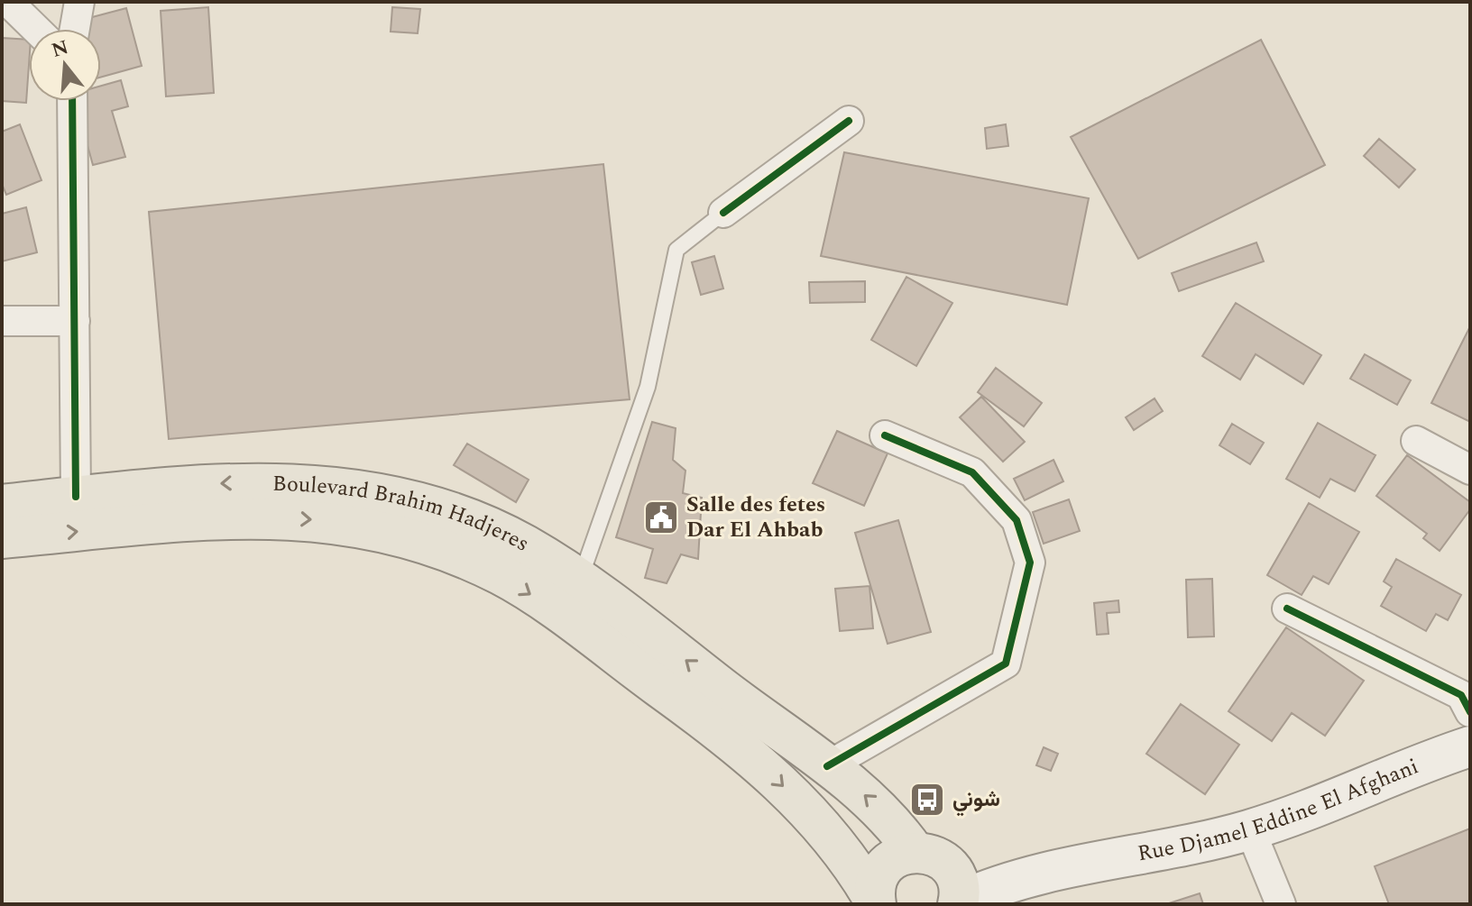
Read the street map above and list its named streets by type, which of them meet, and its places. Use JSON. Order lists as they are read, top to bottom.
{
  "streets": {
    "main road": ["Boulevard Brahim Hadjeres", "Rue Djamel Eddine El Afghani"]
  },
  "places": {
    "public building": ["Salle des fetes Dar El Ahbab"],
    "bus stop": ["شوني"]
  },
  "north": "top"
}
